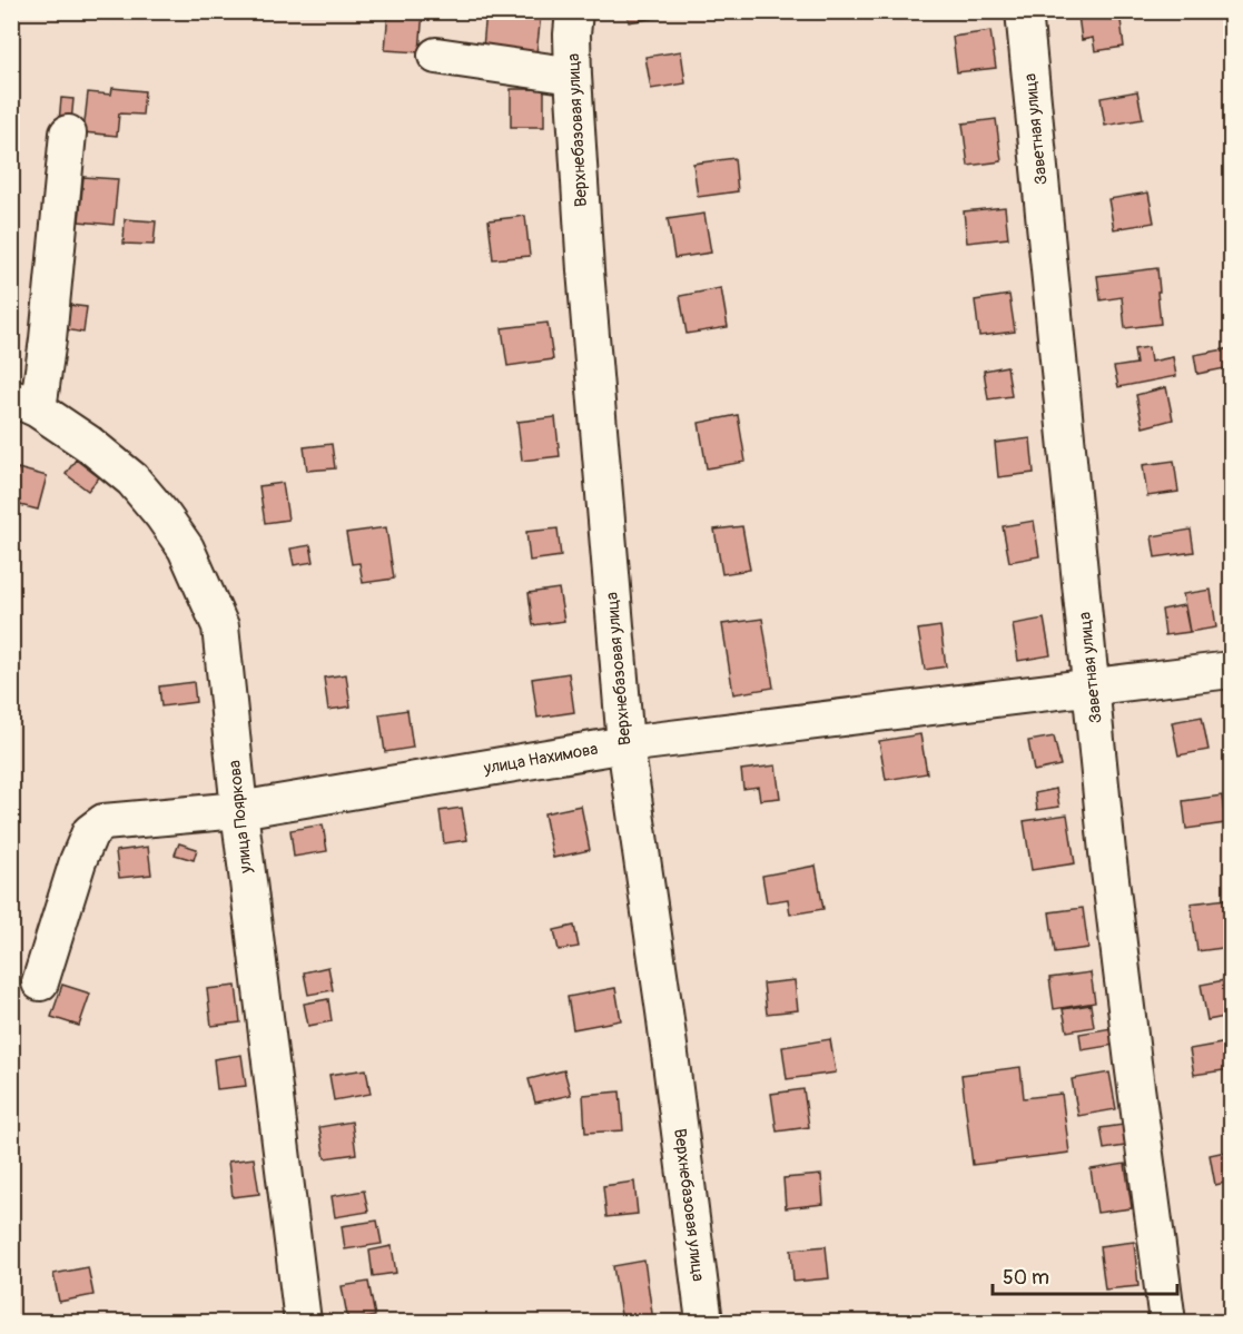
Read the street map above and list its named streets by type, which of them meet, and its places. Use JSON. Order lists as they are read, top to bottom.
{
  "streets": {
    "street": [
      "Заветная улица",
      "Верхнебазовая улица",
      "улица Нахимова",
      "улица Пояркова"
    ]
  },
  "crossings": [
    ["Заветная улица", "улица Нахимова"],
    ["Верхнебазовая улица", "улица Нахимова"],
    ["улица Нахимова", "улица Пояркова"]
  ],
  "scale_bar": "50 m"
}
